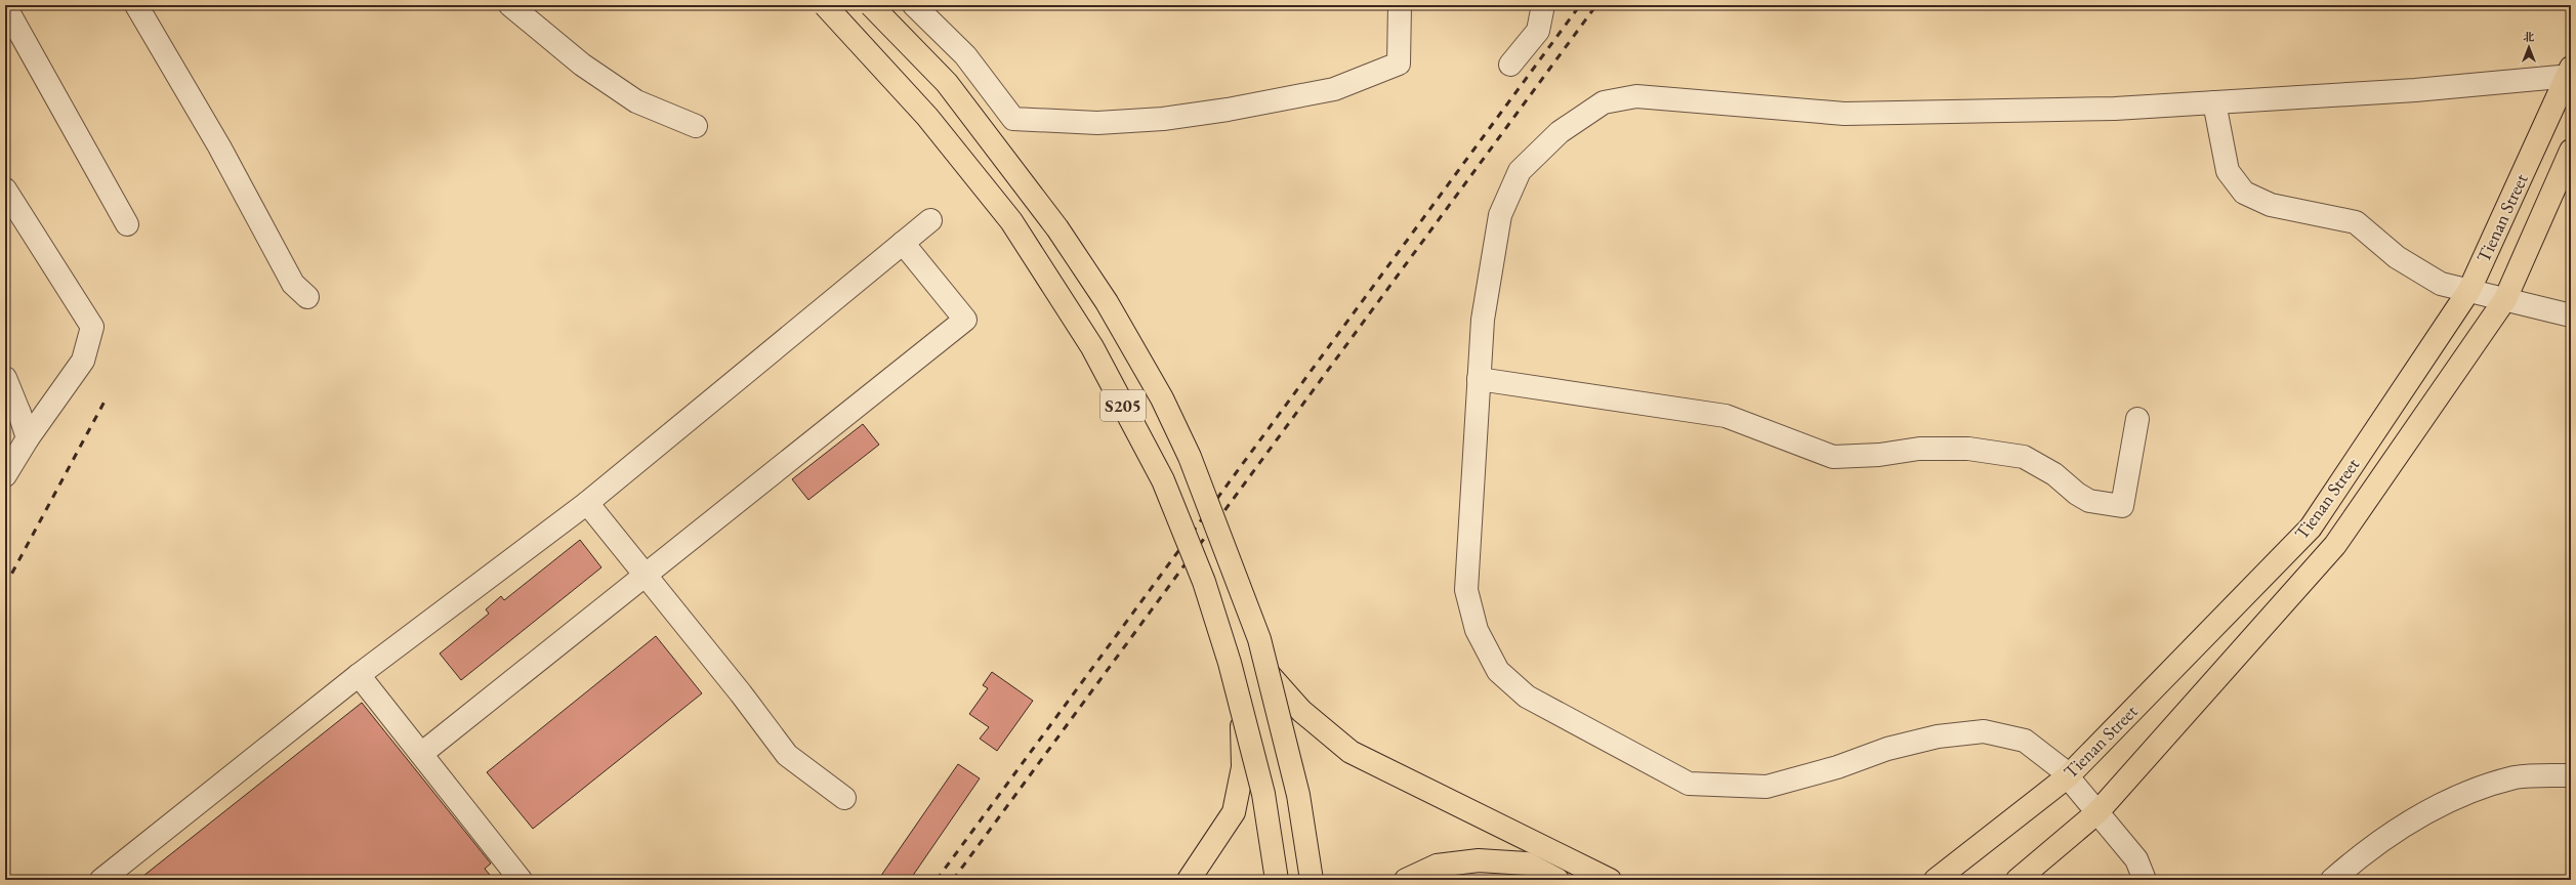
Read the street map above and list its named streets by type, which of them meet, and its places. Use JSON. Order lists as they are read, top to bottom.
{
  "streets": {
    "main road": ["Tienan Street", "S205"]
  },
  "north": "top"
}
